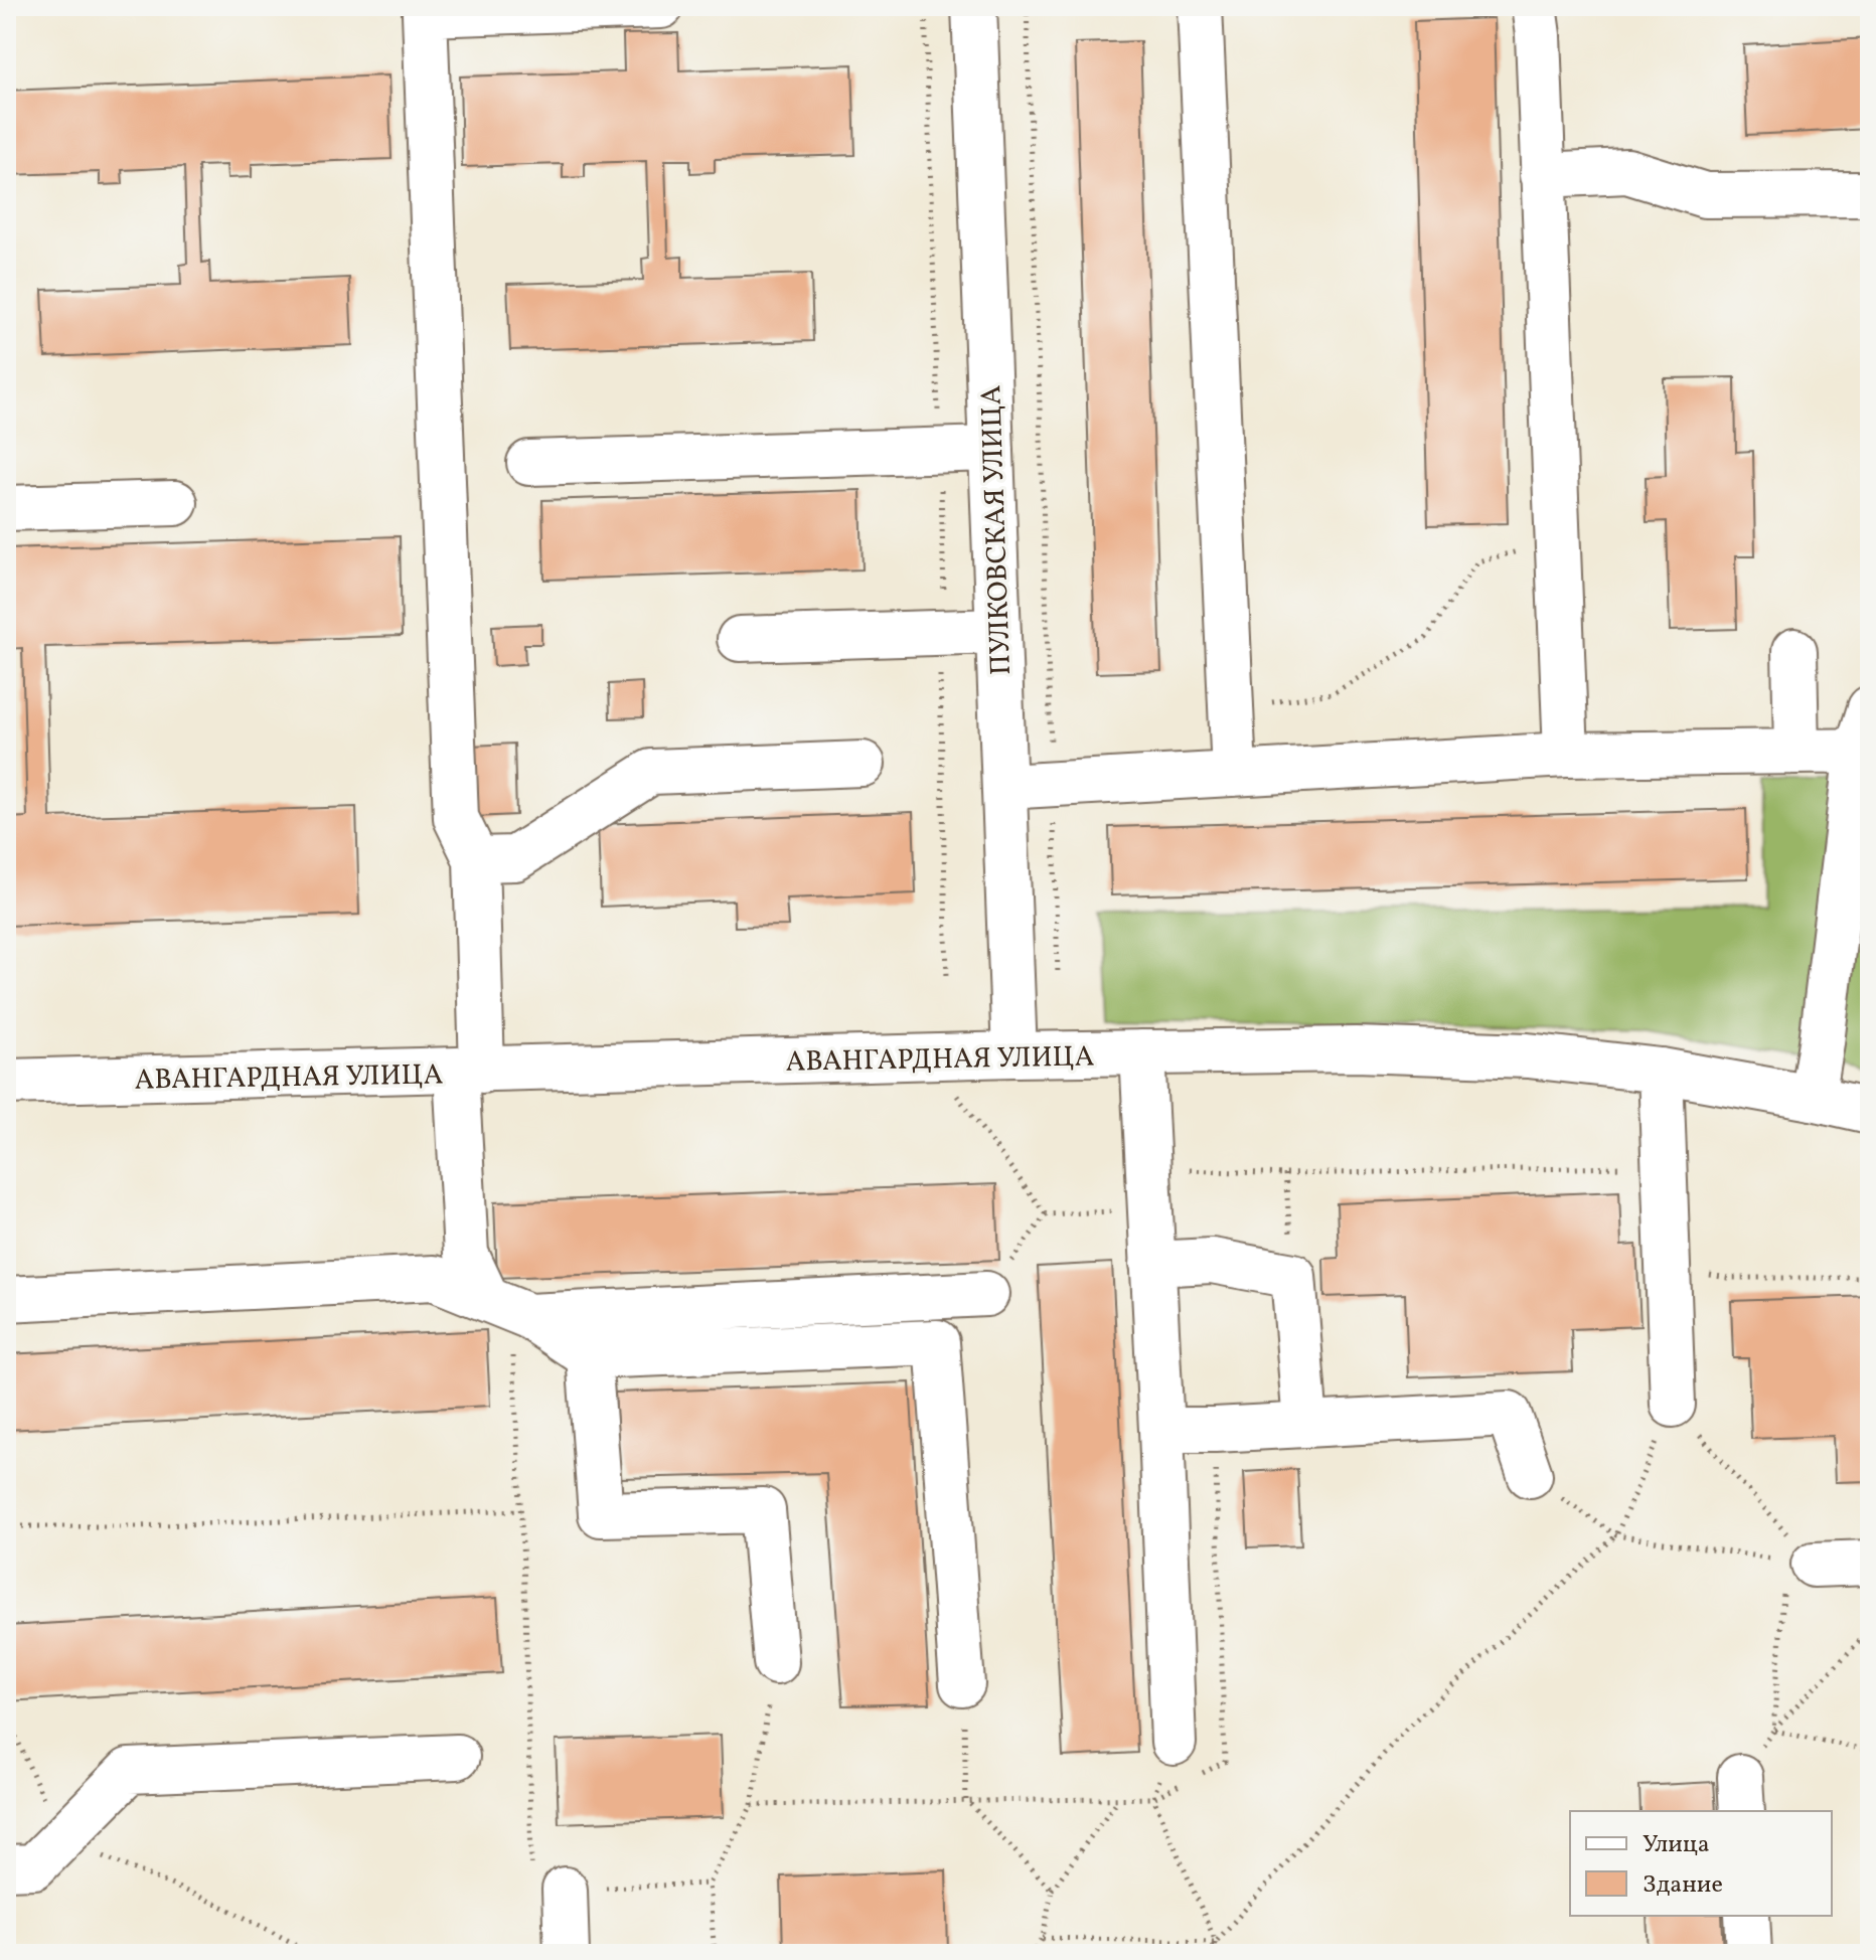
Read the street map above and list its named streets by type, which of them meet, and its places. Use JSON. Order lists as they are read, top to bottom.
{
  "streets": {
    "main road": ["ПУЛКОВСКАЯ УЛИЦА", "АВАНГАРДНАЯ УЛИЦА"]
  },
  "crossings": [
    ["ПУЛКОВСКАЯ УЛИЦА", "АВАНГАРДНАЯ УЛИЦА"]
  ],
  "legend": ["Улица", "Здание"]
}
